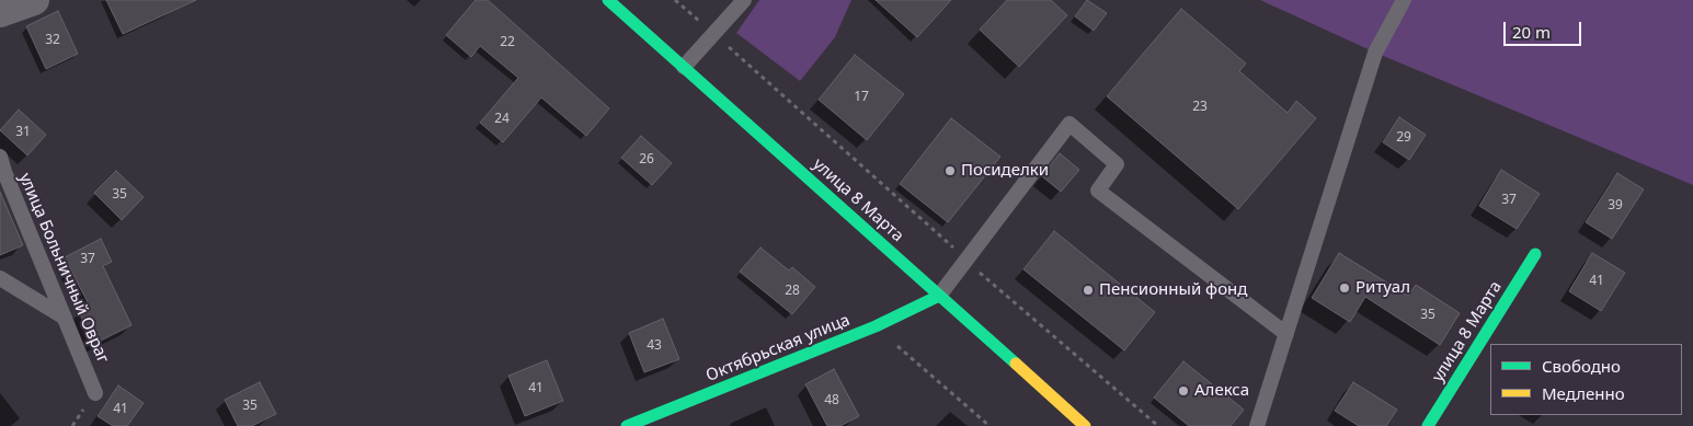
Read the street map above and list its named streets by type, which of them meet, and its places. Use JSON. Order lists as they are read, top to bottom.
{
  "streets": {
    "main road": ["улица 8 Марта", "Октябрьская улица"],
    "lane": ["улица Больничный Овраг"]
  },
  "crossings": [
    ["улица 8 Марта", "Октябрьская улица"]
  ],
  "places": [
    "Посиделки",
    "Ритуал",
    "Пенсионный фонд",
    "Алекса"
  ],
  "house_numbers": [
    "32",
    "22",
    "17",
    "23",
    "24",
    "31",
    "29",
    "26",
    "35",
    "37",
    "39",
    "37",
    "41",
    "28",
    "35",
    "43",
    "41",
    "48",
    "35",
    "41"
  ],
  "legend": ["Свободно", "Медленно"],
  "scale_bar": "20 m"
}
